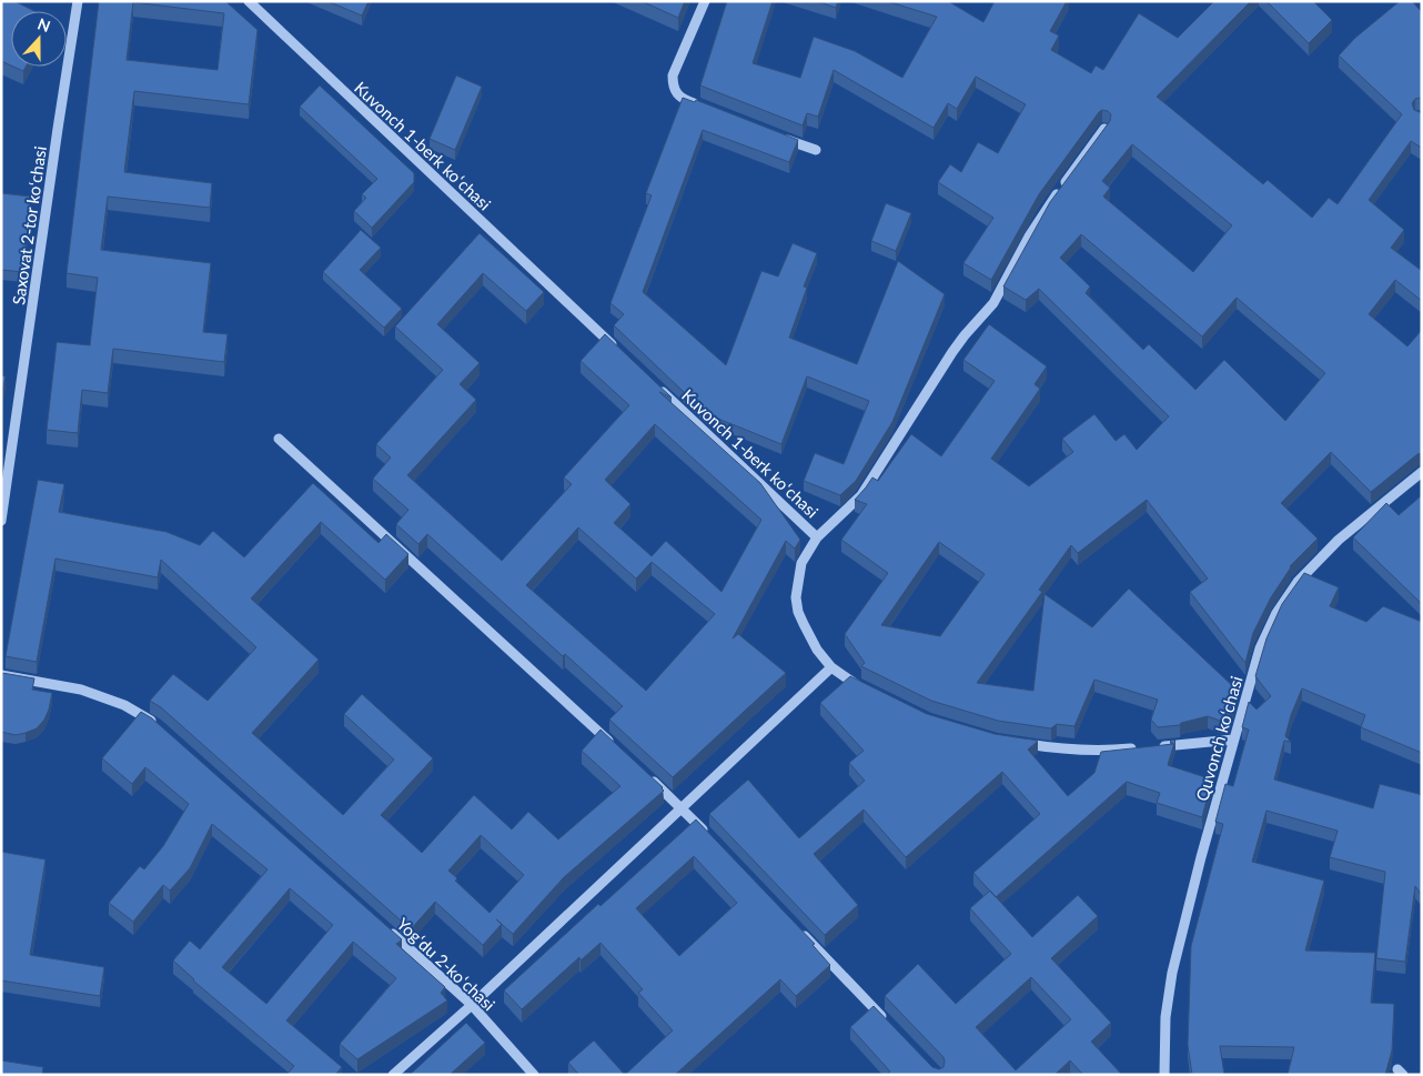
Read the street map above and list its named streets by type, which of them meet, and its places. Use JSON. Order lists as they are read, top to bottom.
{
  "streets": {
    "street": [
      "Kuvonch 1-berk koʻchasi",
      "Saxovat 2-tor koʻchasi",
      "Quvonch koʻchasi",
      "Yogʻdu 2-koʻchasi"
    ]
  },
  "north": "top"
}
